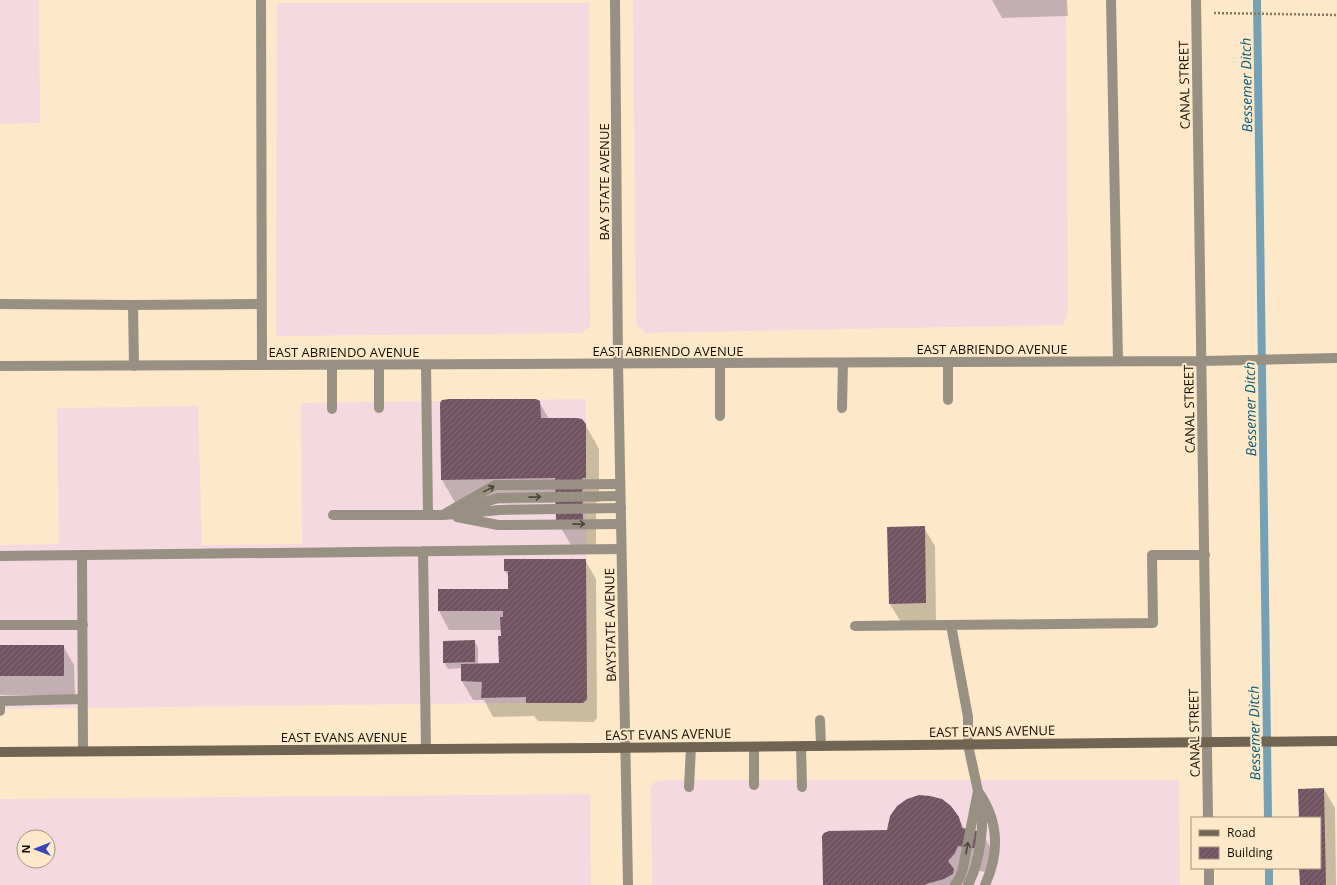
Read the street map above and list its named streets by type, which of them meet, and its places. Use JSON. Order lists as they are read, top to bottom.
{
  "streets": {
    "street": [
      "CANAL STREET",
      "BAY STATE AVENUE",
      "EAST ABRIENDO AVENUE",
      "BAYSTATE AVENUE",
      "EAST EVANS AVENUE"
    ]
  },
  "crossings": [
    ["CANAL STREET", "EAST ABRIENDO AVENUE"],
    ["CANAL STREET", "EAST EVANS AVENUE"],
    ["BAY STATE AVENUE", "EAST ABRIENDO AVENUE"],
    ["BAY STATE AVENUE", "BAYSTATE AVENUE"],
    ["EAST ABRIENDO AVENUE", "BAYSTATE AVENUE"],
    ["BAYSTATE AVENUE", "EAST EVANS AVENUE"]
  ],
  "water": ["Bessemer Ditch"],
  "legend": ["Road", "Building"],
  "north": "left"
}
